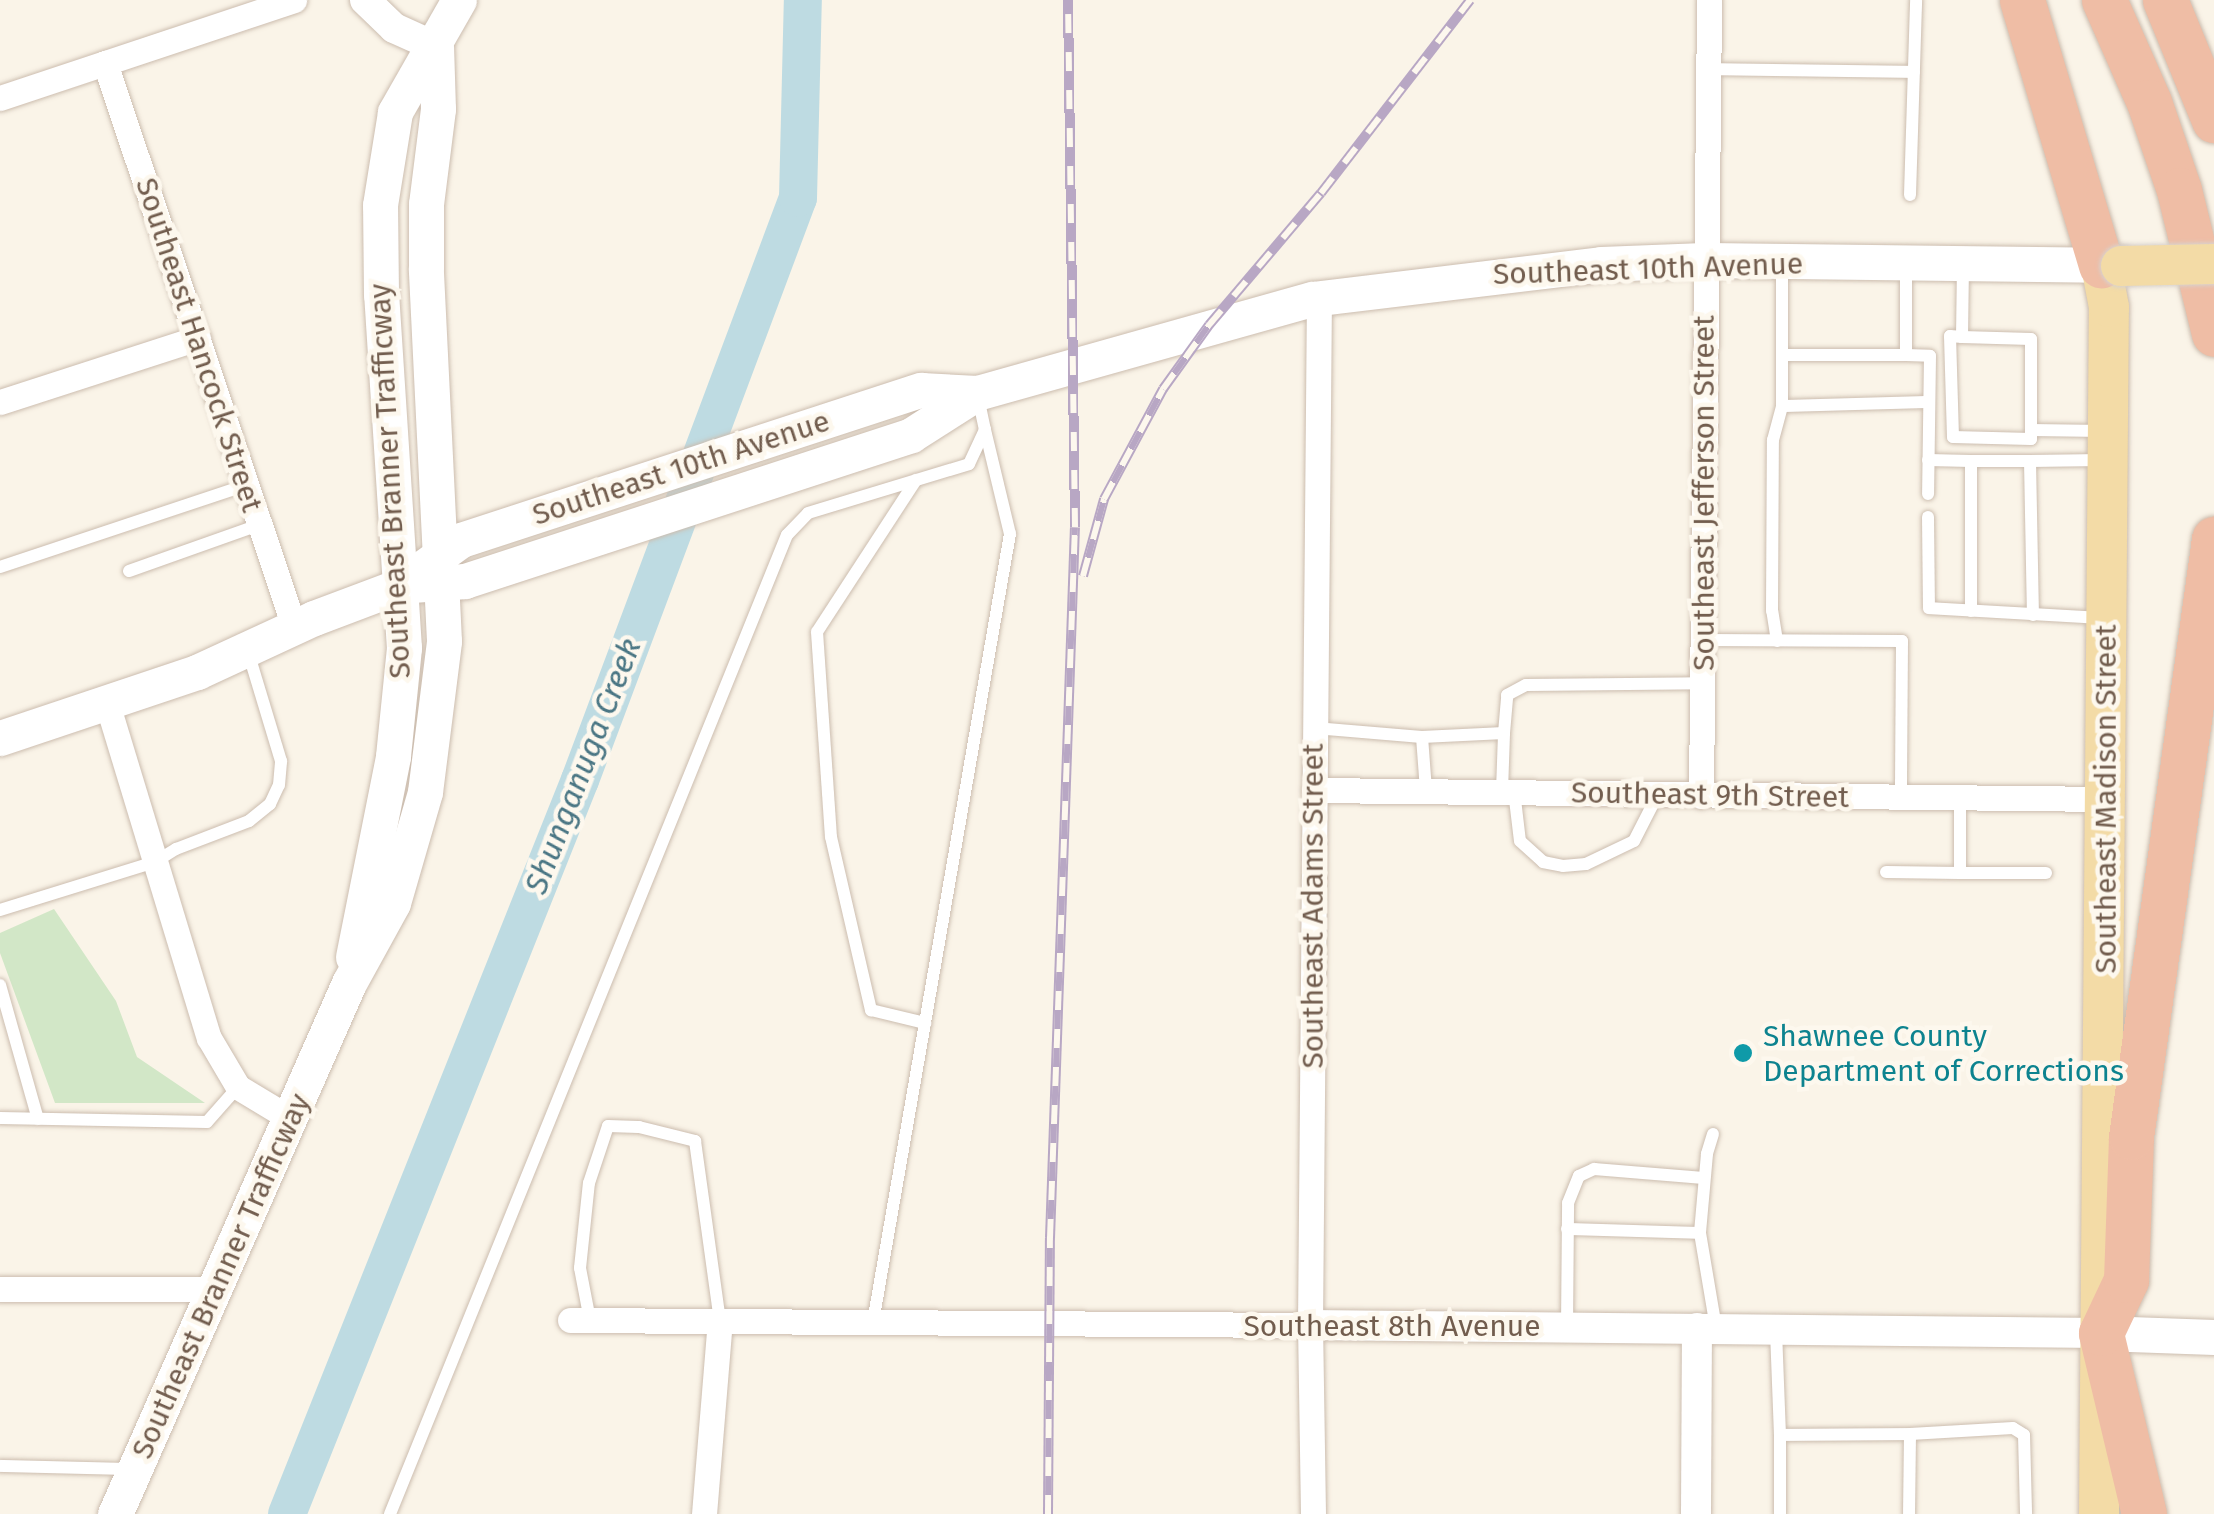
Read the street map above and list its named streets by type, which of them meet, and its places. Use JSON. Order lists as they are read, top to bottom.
{
  "streets": {
    "main road": [
      "Southeast 10th Avenue",
      "Southeast Branner Trafficway",
      "Southeast Madison Street",
      "Southeast 8th Avenue"
    ],
    "street": [
      "Southeast Hancock Street",
      "Southeast Jefferson Street",
      "Southeast 9th Street",
      "Southeast Adams Street"
    ]
  },
  "crossings": [
    ["Southeast 10th Avenue", "Southeast Hancock Street"],
    ["Southeast 10th Avenue", "Southeast Branner Trafficway"],
    ["Southeast 10th Avenue", "Southeast Jefferson Street"],
    ["Southeast 10th Avenue", "Southeast Madison Street"],
    ["Southeast 10th Avenue", "Southeast Adams Street"],
    ["Southeast Jefferson Street", "Southeast 9th Street"],
    ["Southeast 9th Street", "Southeast Madison Street"],
    ["Southeast 9th Street", "Southeast Adams Street"],
    ["Southeast Madison Street", "Southeast 8th Avenue"],
    ["Southeast Adams Street", "Southeast 8th Avenue"]
  ],
  "water": ["Shunganuga Creek"],
  "places": ["Shawnee County Department of Corrections"]
}
